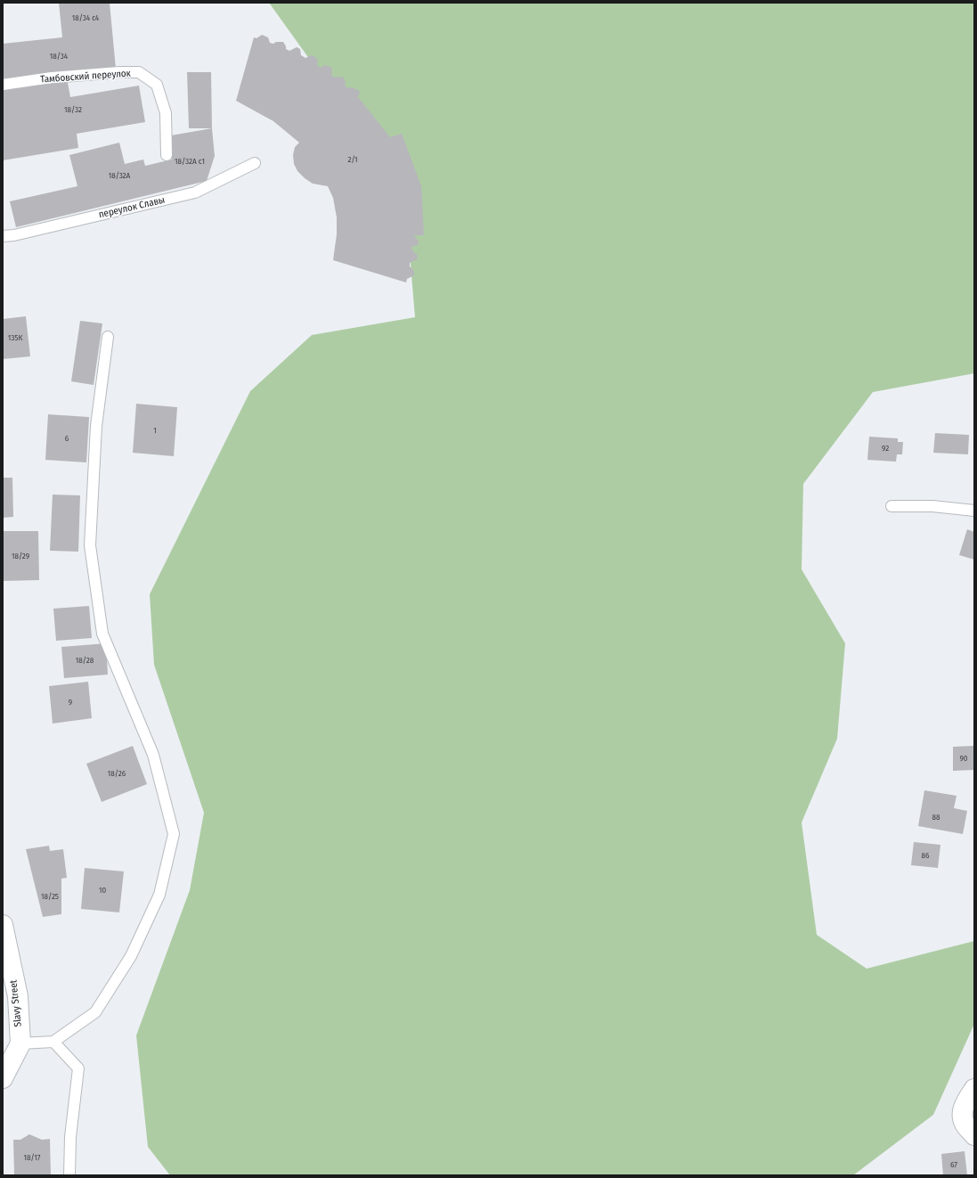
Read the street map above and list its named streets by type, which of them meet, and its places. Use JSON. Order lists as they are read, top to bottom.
{
  "streets": {
    "street": ["Slavy Street"],
    "lane": ["Тамбовский переулок", "переулок Славы"]
  },
  "house_numbers": [
    "18/34 с4",
    "18/34",
    "18/32",
    "2/1",
    "18/32А с1",
    "18/32А",
    "135К",
    "1",
    "6",
    "92",
    "18/29",
    "18/28",
    "9",
    "90",
    "18/26",
    "88",
    "86",
    "10",
    "18/25",
    "18/17",
    "67"
  ]
}
